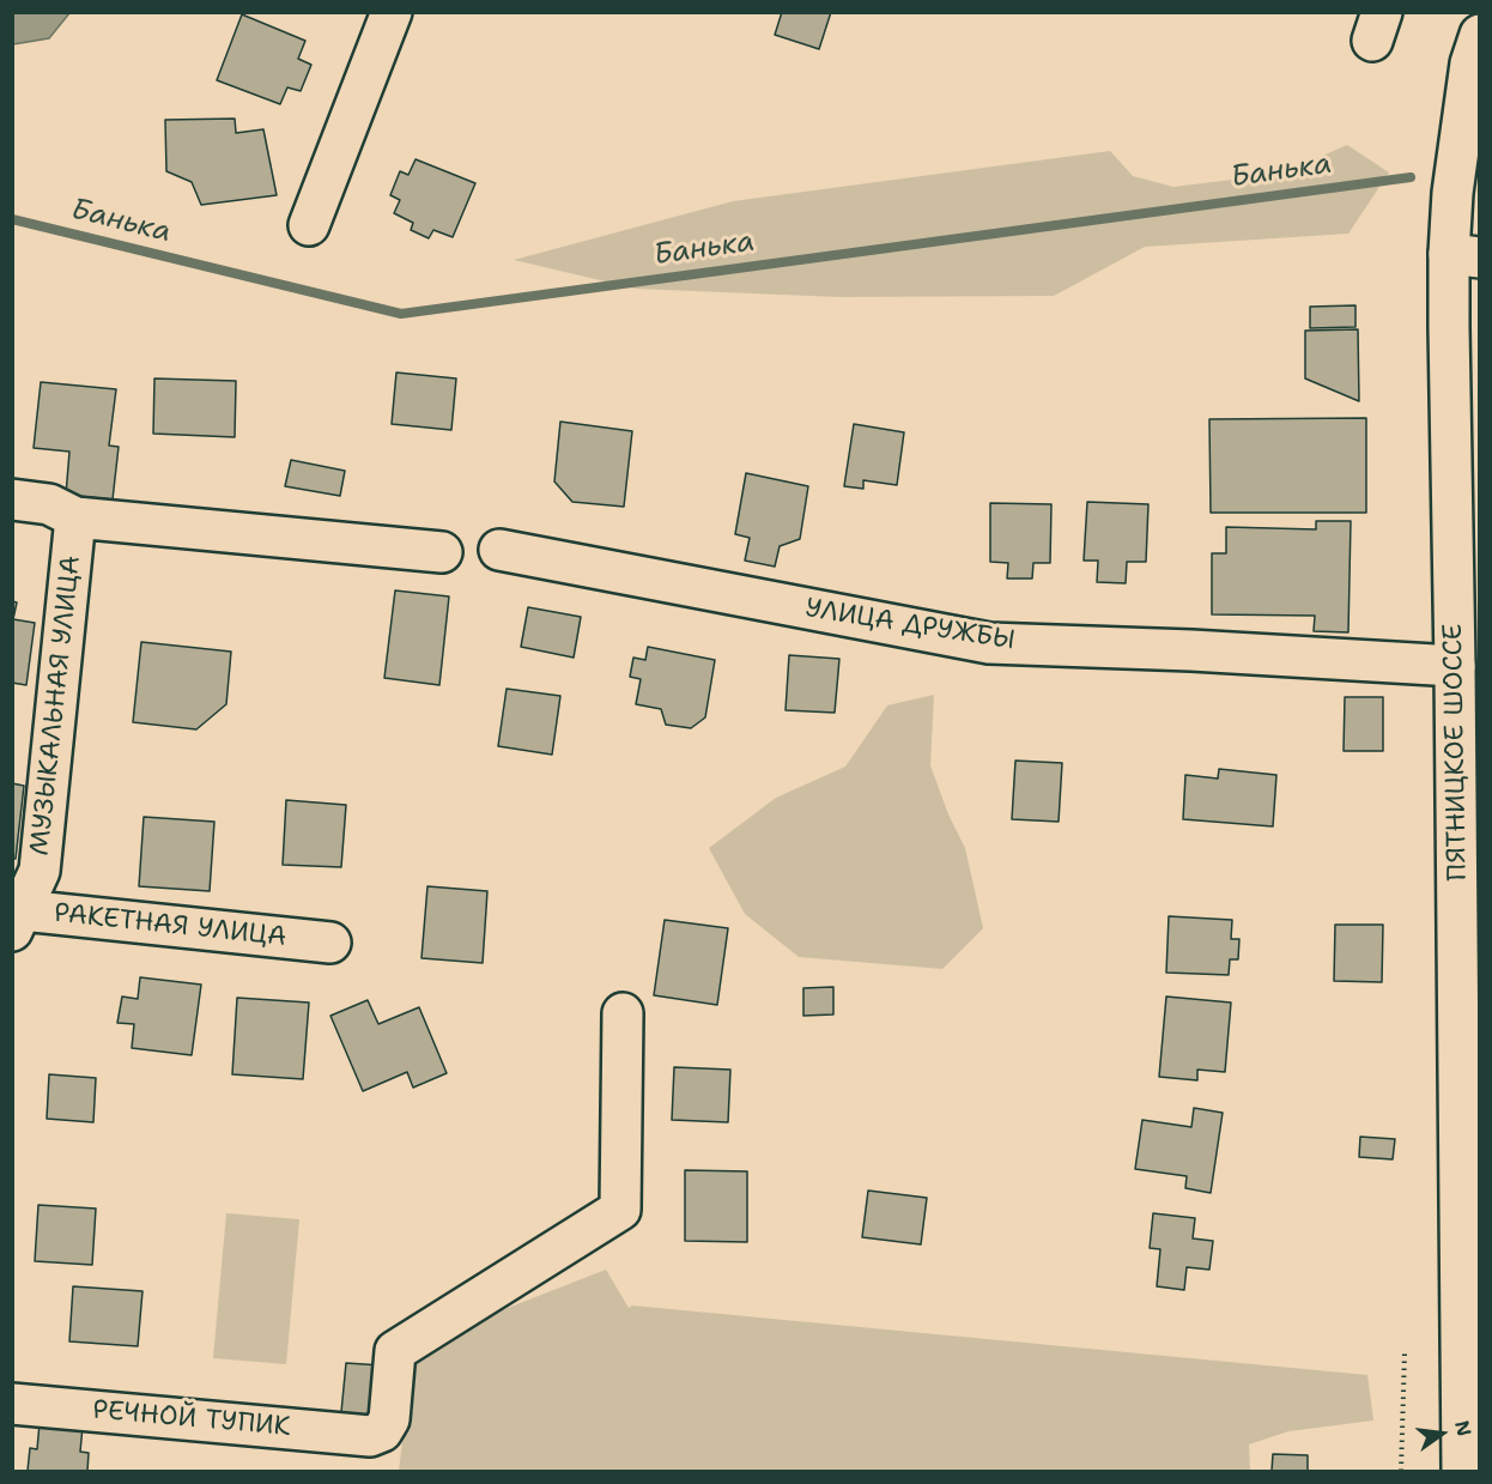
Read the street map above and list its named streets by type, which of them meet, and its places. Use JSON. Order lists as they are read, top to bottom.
{
  "streets": {
    "main road": [
      "УЛИЦА ДРУЖБЫ",
      "МУЗЫКАЛЬНАЯ УЛИЦА",
      "ПЯТНИЦКОЕ ШОССЕ",
      "РАКЕТНАЯ УЛИЦА",
      "РЕЧНОЙ ТУПИК"
    ]
  },
  "crossings": [
    ["УЛИЦА ДРУЖБЫ", "ПЯТНИЦКОЕ ШОССЕ"],
    ["МУЗЫКАЛЬНАЯ УЛИЦА", "РАКЕТНАЯ УЛИЦА"]
  ],
  "water": ["Банька"],
  "north": "right"
}
